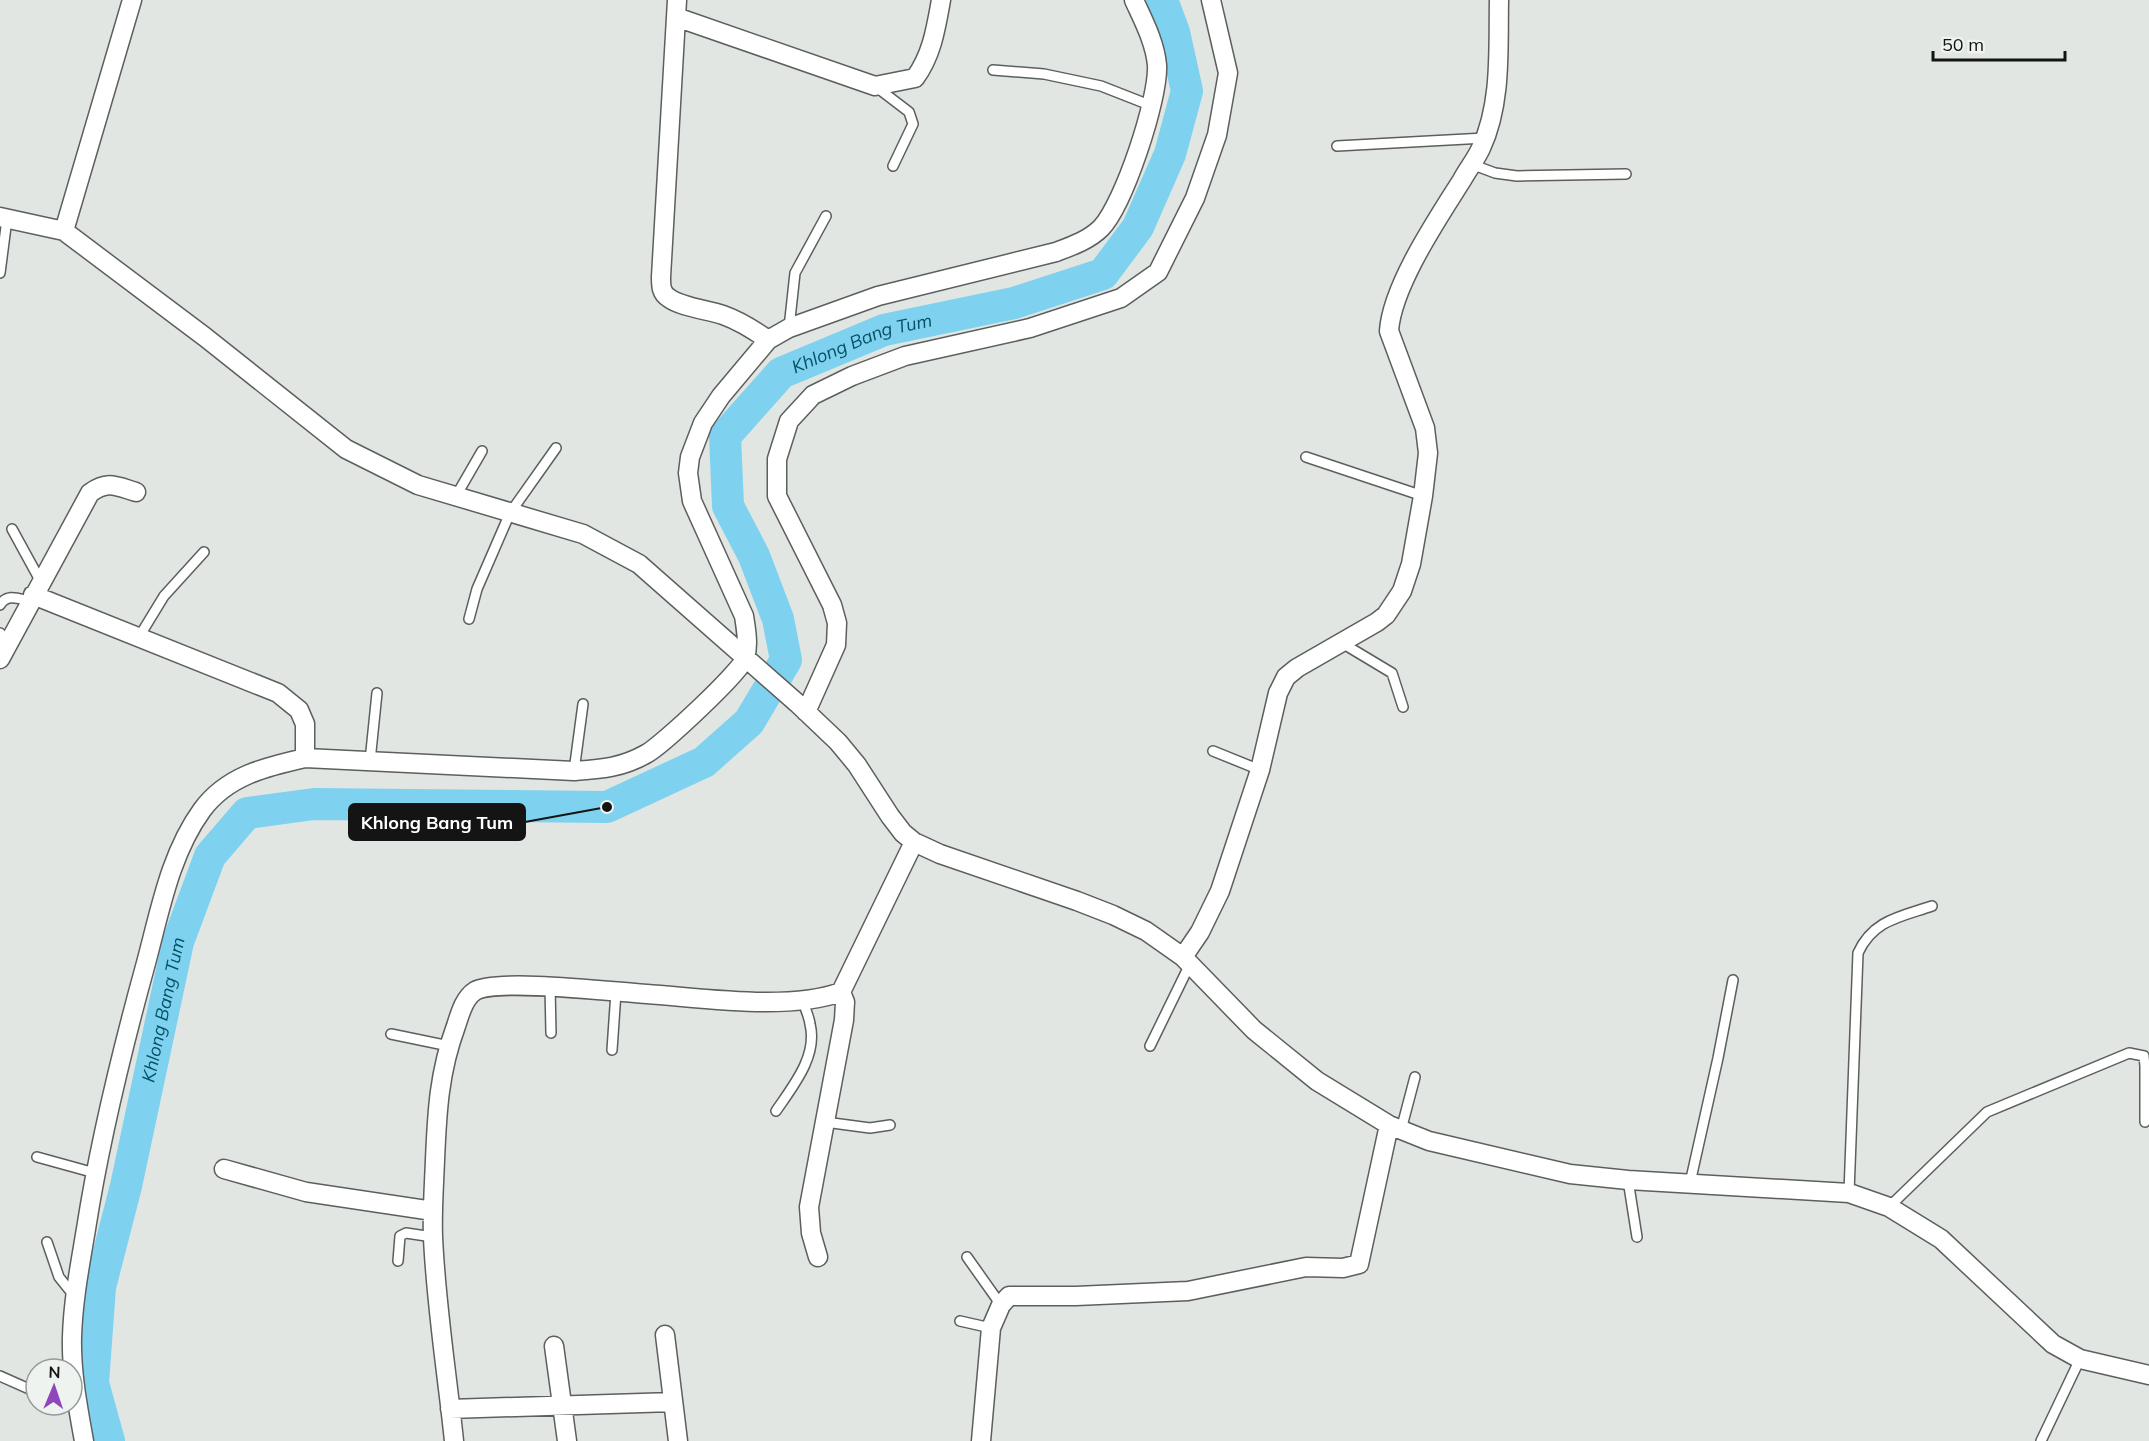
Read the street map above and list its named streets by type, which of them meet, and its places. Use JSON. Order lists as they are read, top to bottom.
{
  "water": ["Khlong Bang Tum"],
  "places": ["Khlong Bang Tum"],
  "scale_bar": "50 m",
  "north": "top"
}
